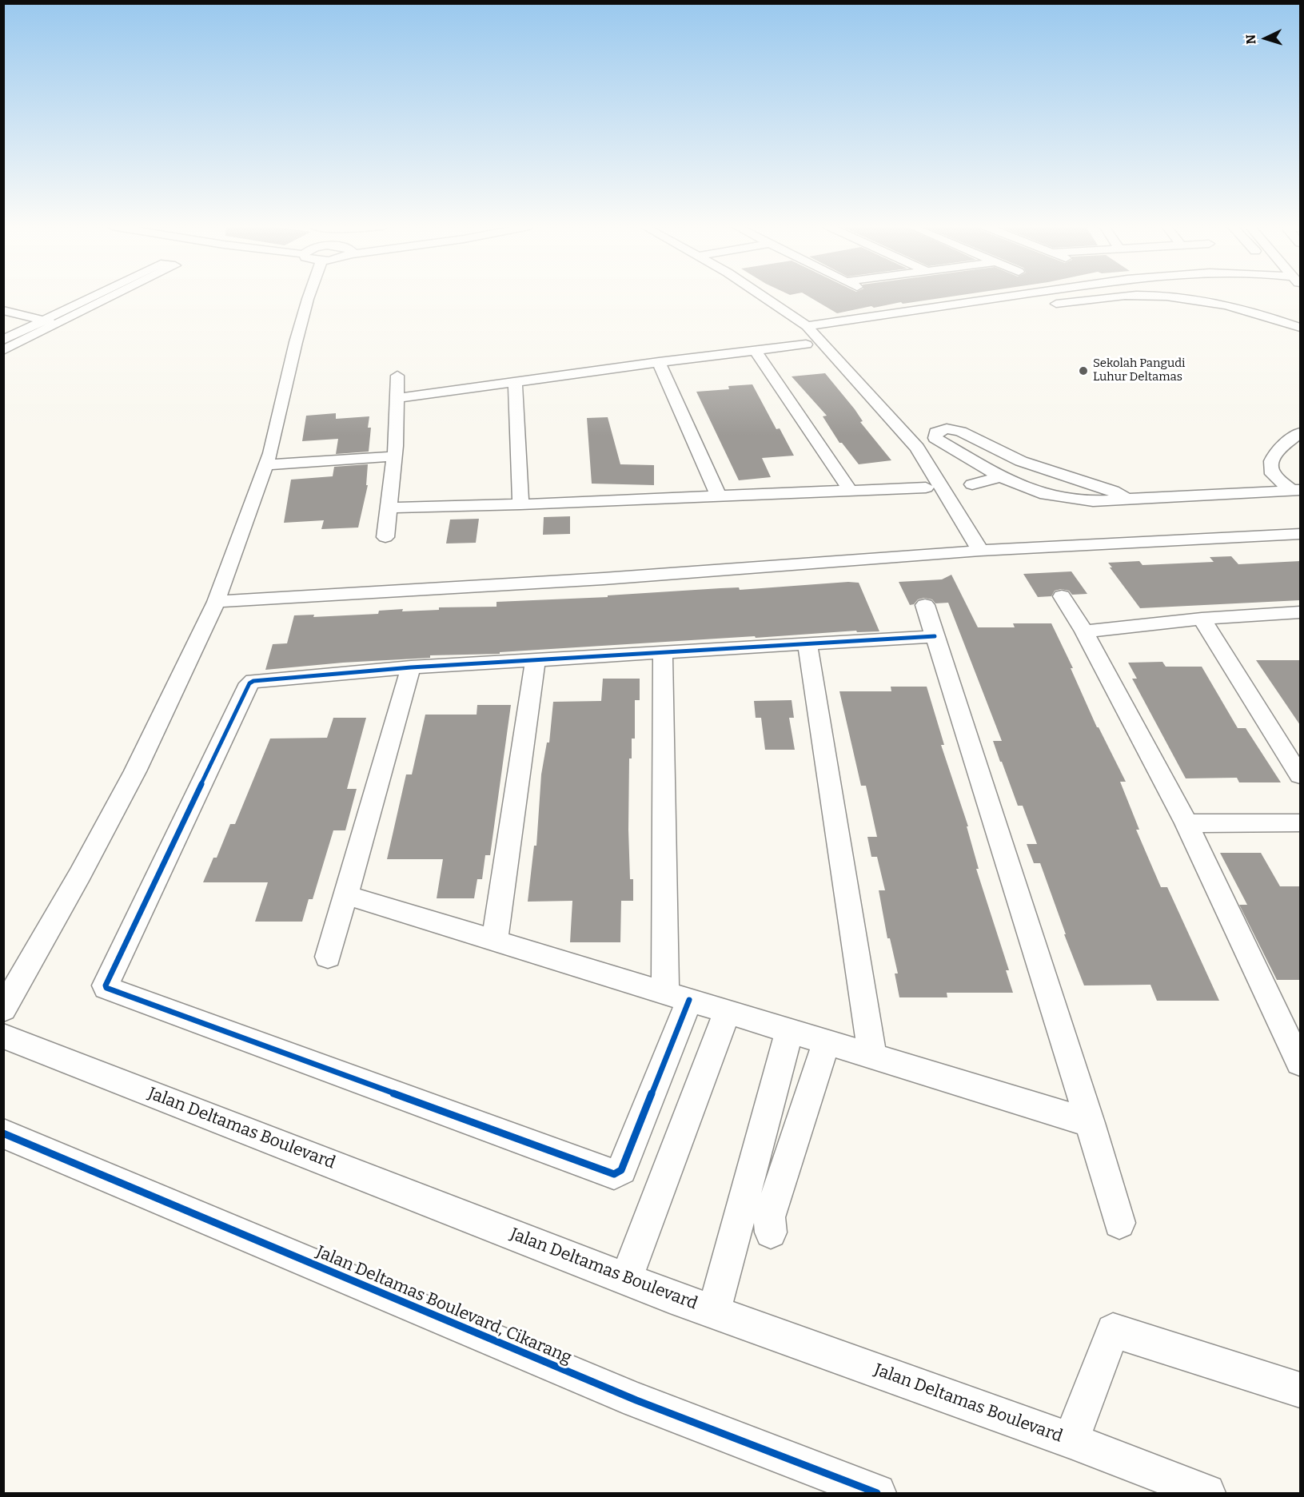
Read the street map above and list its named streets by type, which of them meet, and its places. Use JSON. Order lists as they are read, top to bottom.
{
  "streets": {
    "street": ["Jalan Deltamas Boulevard", "Jalan Deltamas Boulevard, Cikarang"]
  },
  "places": ["Sekolah Pangudi Luhur Deltamas"],
  "north": "left"
}
